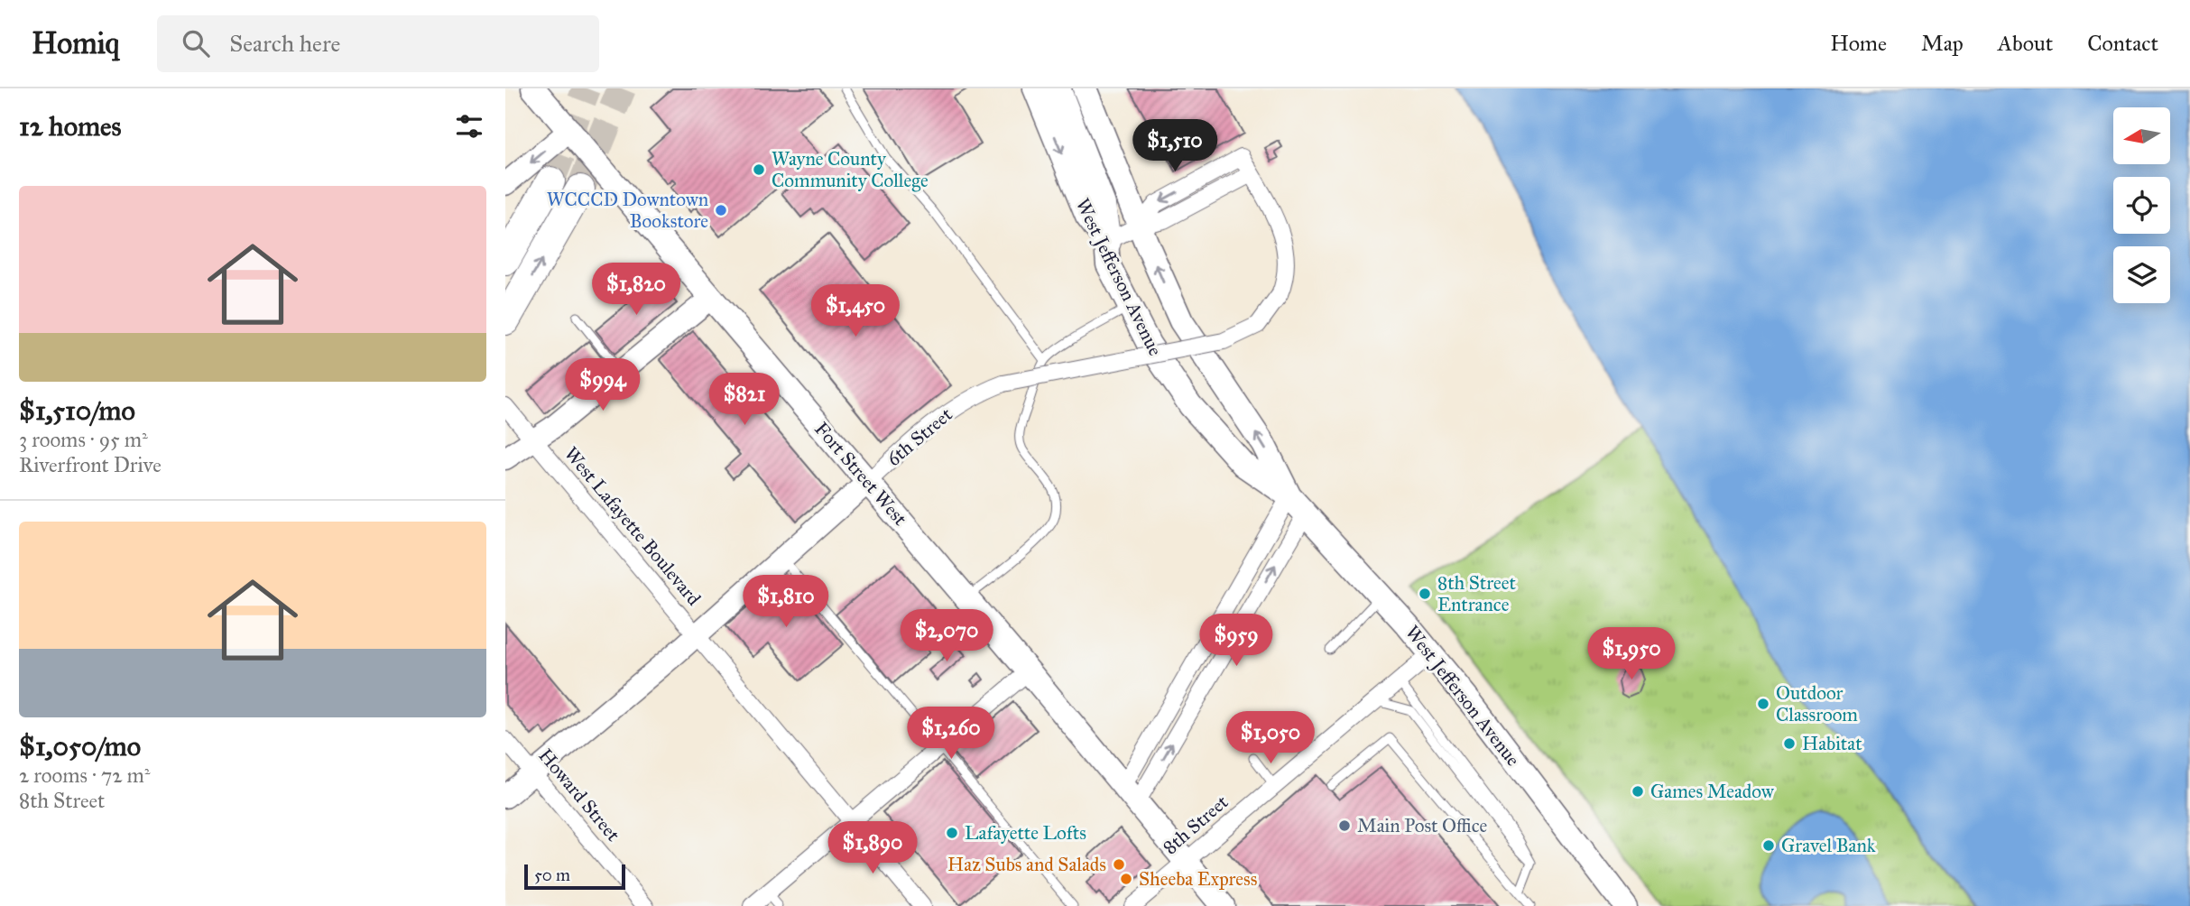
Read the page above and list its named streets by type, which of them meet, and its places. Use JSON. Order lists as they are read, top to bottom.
{
  "streets": {
    "main road": ["West Jefferson Avenue", "Fort Street West"],
    "street": [
      "6th Street",
      "West Lafayette Boulevard",
      "Howard Street",
      "8th Street"
    ]
  },
  "crossings": [
    ["West Jefferson Avenue", "6th Street"],
    ["West Jefferson Avenue", "8th Street"],
    ["6th Street", "Fort Street West"],
    ["6th Street", "West Lafayette Boulevard"],
    ["6th Street", "Howard Street"],
    ["Fort Street West", "8th Street"]
  ],
  "places": [
    "Wayne County Community College",
    "WCCCD Downtown Bookstore",
    "8th Street Entrance",
    "Outdoor Classroom",
    "Habitat",
    "Games Meadow",
    "Main Post Office",
    "Lafayette Lofts",
    "Gravel Bank",
    "Haz Subs and Salads",
    "Sheeba Express"
  ],
  "scale_bar": "50 m",
  "north": "left",
  "page": {
    "header": "Homiq",
    "search": "Search here",
    "nav": [
      "Home",
      "Map",
      "About",
      "Contact"
    ],
    "heading": "12 homes",
    "price": [
      "$1,510",
      "$1,820",
      "$1,450",
      "$994",
      "$821",
      "$1,810",
      "$2,070",
      "$959",
      "$1,950",
      "$1,260",
      "$1,050",
      "$1,890"
    ],
    "list": [
      {
        "name": "$1,510/mo",
        "note": "3 rooms · 95 m² · Riverfront Drive"
      },
      {
        "name": "$1,050/mo",
        "note": "2 rooms · 72 m² · 8th Street"
      }
    ],
    "scale": "50 m"
  }
}
